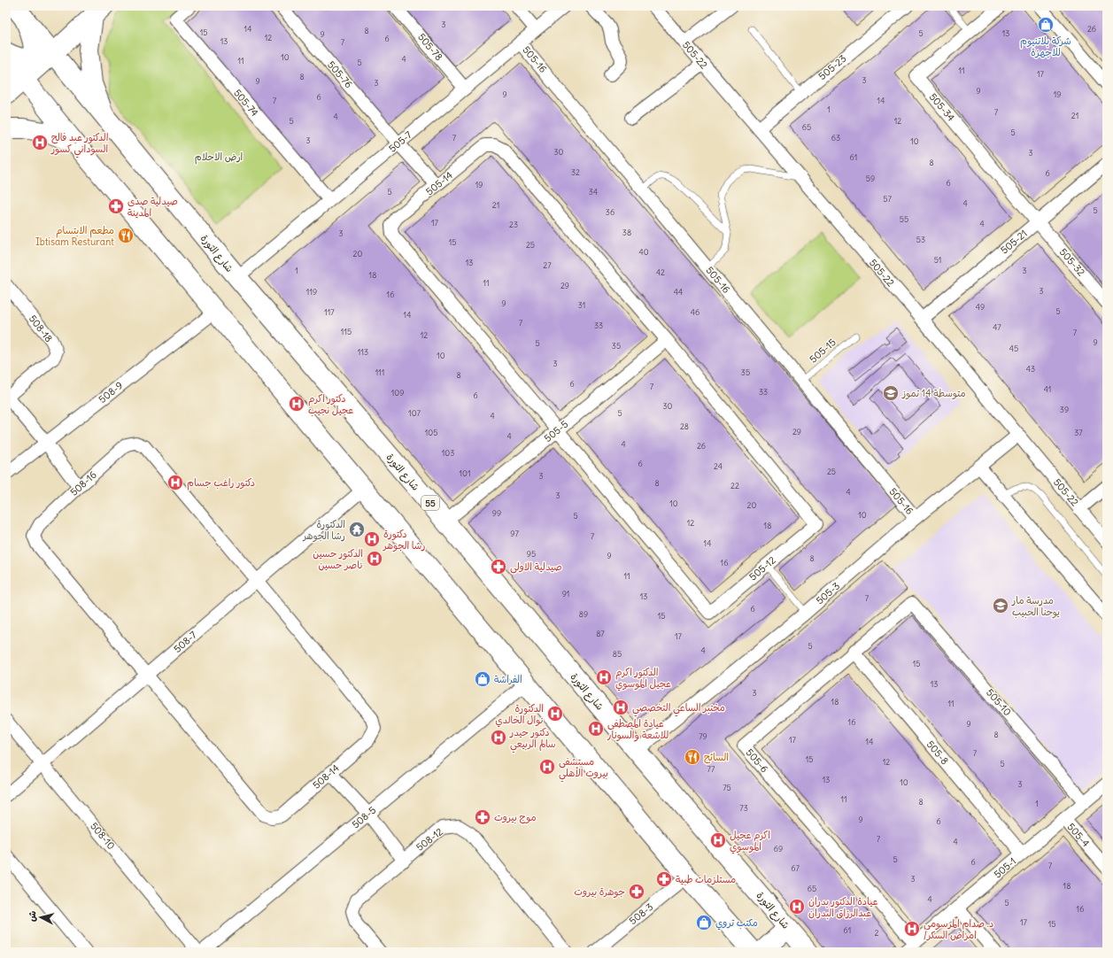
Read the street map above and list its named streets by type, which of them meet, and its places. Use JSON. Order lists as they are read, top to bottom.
{
  "streets": {
    "main road": ["شارع الثورة", "55"],
    "street": [
      "505-78",
      "505-22",
      "505-16",
      "505-23",
      "505-76",
      "505-74",
      "505-34",
      "505-7",
      "505-14",
      "505-21",
      "505-32",
      "508-18",
      "508-9",
      "505-5",
      "508-16",
      "505-12",
      "505-3",
      "508-7",
      "505-10",
      "505-8",
      "505-6",
      "508-14",
      "508-5",
      "505-4",
      "508-10",
      "508-12",
      "505-1",
      "508-3"
    ],
    "lane": ["505-15"]
  },
  "crossings": [
    ["505-78", "505-7"],
    ["505-22", "505-23"],
    ["505-22", "505-21"],
    ["505-22", "505-3"],
    ["505-16", "505-7"],
    ["505-16", "505-15"],
    ["505-16", "505-3"],
    ["505-76", "505-7"],
    ["505-76", "505-14"],
    ["505-74", "505-7"],
    ["505-34", "505-21"],
    ["505-34", "505-32"],
    ["505-7", "شارع الثورة"],
    ["505-14", "505-5"],
    ["505-14", "505-12"],
    ["505-21", "505-32"],
    ["شارع الثورة", "505-5"],
    ["شارع الثورة", "505-3"],
    ["505-5", "505-12"],
    ["508-16", "508-7"],
    ["508-16", "508-14"],
    ["508-7", "508-14"],
    ["508-7", "508-10"],
    ["505-10", "505-6"],
    ["505-10", "505-1"],
    ["505-8", "505-6"],
    ["505-8", "505-1"],
    ["505-6", "505-1"],
    ["505-4", "505-1"]
  ],
  "parks": ["ارض الاحلام"],
  "places": {
    "shop": ["شركة بلاتنيوم للاجهزة", "الفراشة", "مكتب تروي"],
    "hospital": [
      "الدكتور عبد فالح السوداني كسور",
      "دكتور اكرم عجيل نجيب",
      "دكتور راغب جسام",
      "دكتورة رشا الجوهر",
      "الدكتور حسين ناصر حسين",
      "الدكتور اكرم عجيل الموسوي",
      "مختبر الساعي التخصصي",
      "الدكتورة نوال الخالدي",
      "عيادة المصطفى للاشعة والسونار",
      "دكتور حيدر سالم الربيعي",
      "مستشفى بيروت الأهلي",
      "اكرم عجيل الموسوي",
      "عيادة الدكتور بدران عبدالرزاق البدران",
      "د. صدام المرسومي /امراض السكر"
    ],
    "pharmacy": [
      "صيدلية صدى المدينة",
      "صيدلية الاولى",
      "موج بيروت",
      "مستلزمات طبية",
      "جوهرة بيروت"
    ],
    "restaurant": ["مطعم الابتسام Ibtisam Resturant", "السائح"],
    "school or university": ["متوسطة 14 تموز", "مدرسة مار يوحنا الحبيب"],
    "temple": ["الدكتورة رشا الجوهر"]
  },
  "house_numbers": [
    "3",
    "14",
    "26",
    "8",
    "15",
    "5",
    "13",
    "9",
    "12",
    "6",
    "13",
    "7",
    "10",
    "4",
    "11",
    "5",
    "11",
    "17",
    "8",
    "3",
    "9",
    "3",
    "9",
    "9",
    "19",
    "6",
    "7",
    "14",
    "1",
    "7",
    "21",
    "4",
    "5",
    "12",
    "65",
    "5",
    "7",
    "63",
    "3",
    "10",
    "30",
    "3",
    "61",
    "8",
    "32",
    "6",
    "59",
    "6",
    "19",
    "5",
    "34",
    "57",
    "4",
    "21",
    "5",
    "36",
    "55",
    "17",
    "4",
    "23",
    "38",
    "3",
    "53",
    "15",
    "25",
    "40",
    "20",
    "51",
    "13",
    "27",
    "1",
    "3",
    "42",
    "18",
    "11",
    "29",
    "3",
    "119",
    "44",
    "16",
    "9",
    "31",
    "49",
    "5",
    "117",
    "46",
    "14",
    "7",
    "33",
    "47",
    "115",
    "7",
    "12",
    "9",
    "5",
    "35",
    "45",
    "113",
    "10",
    "3",
    "43",
    "111",
    "35",
    "8",
    "6",
    "7",
    "41",
    "33",
    "109",
    "6",
    "30",
    "39",
    "107",
    "5",
    "4",
    "28",
    "29",
    "105",
    "37",
    "4",
    "4",
    "26",
    "103",
    "6",
    "24",
    "25",
    "101",
    "3",
    "8",
    "22",
    "4",
    "3",
    "10",
    "20",
    "99",
    "10",
    "5",
    "12",
    "18",
    "97",
    "7",
    "14",
    "95",
    "9",
    "8",
    "16",
    "11",
    "91",
    "13",
    "7",
    "6",
    "89",
    "15",
    "87",
    "17",
    "5",
    "4",
    "85",
    "15",
    "13",
    "3",
    "18",
    "11",
    "16",
    "9",
    "8",
    "79",
    "17",
    "14",
    "7",
    "15",
    "12",
    "5",
    "77",
    "13",
    "10",
    "3",
    "75",
    "11",
    "8",
    "1",
    "73",
    "9",
    "6",
    "7",
    "4",
    "69",
    "5",
    "6",
    "7",
    "67",
    "3",
    "18",
    "65",
    "4",
    "5",
    "16",
    "17",
    "15",
    "61",
    "2"
  ],
  "north": "left"
}
